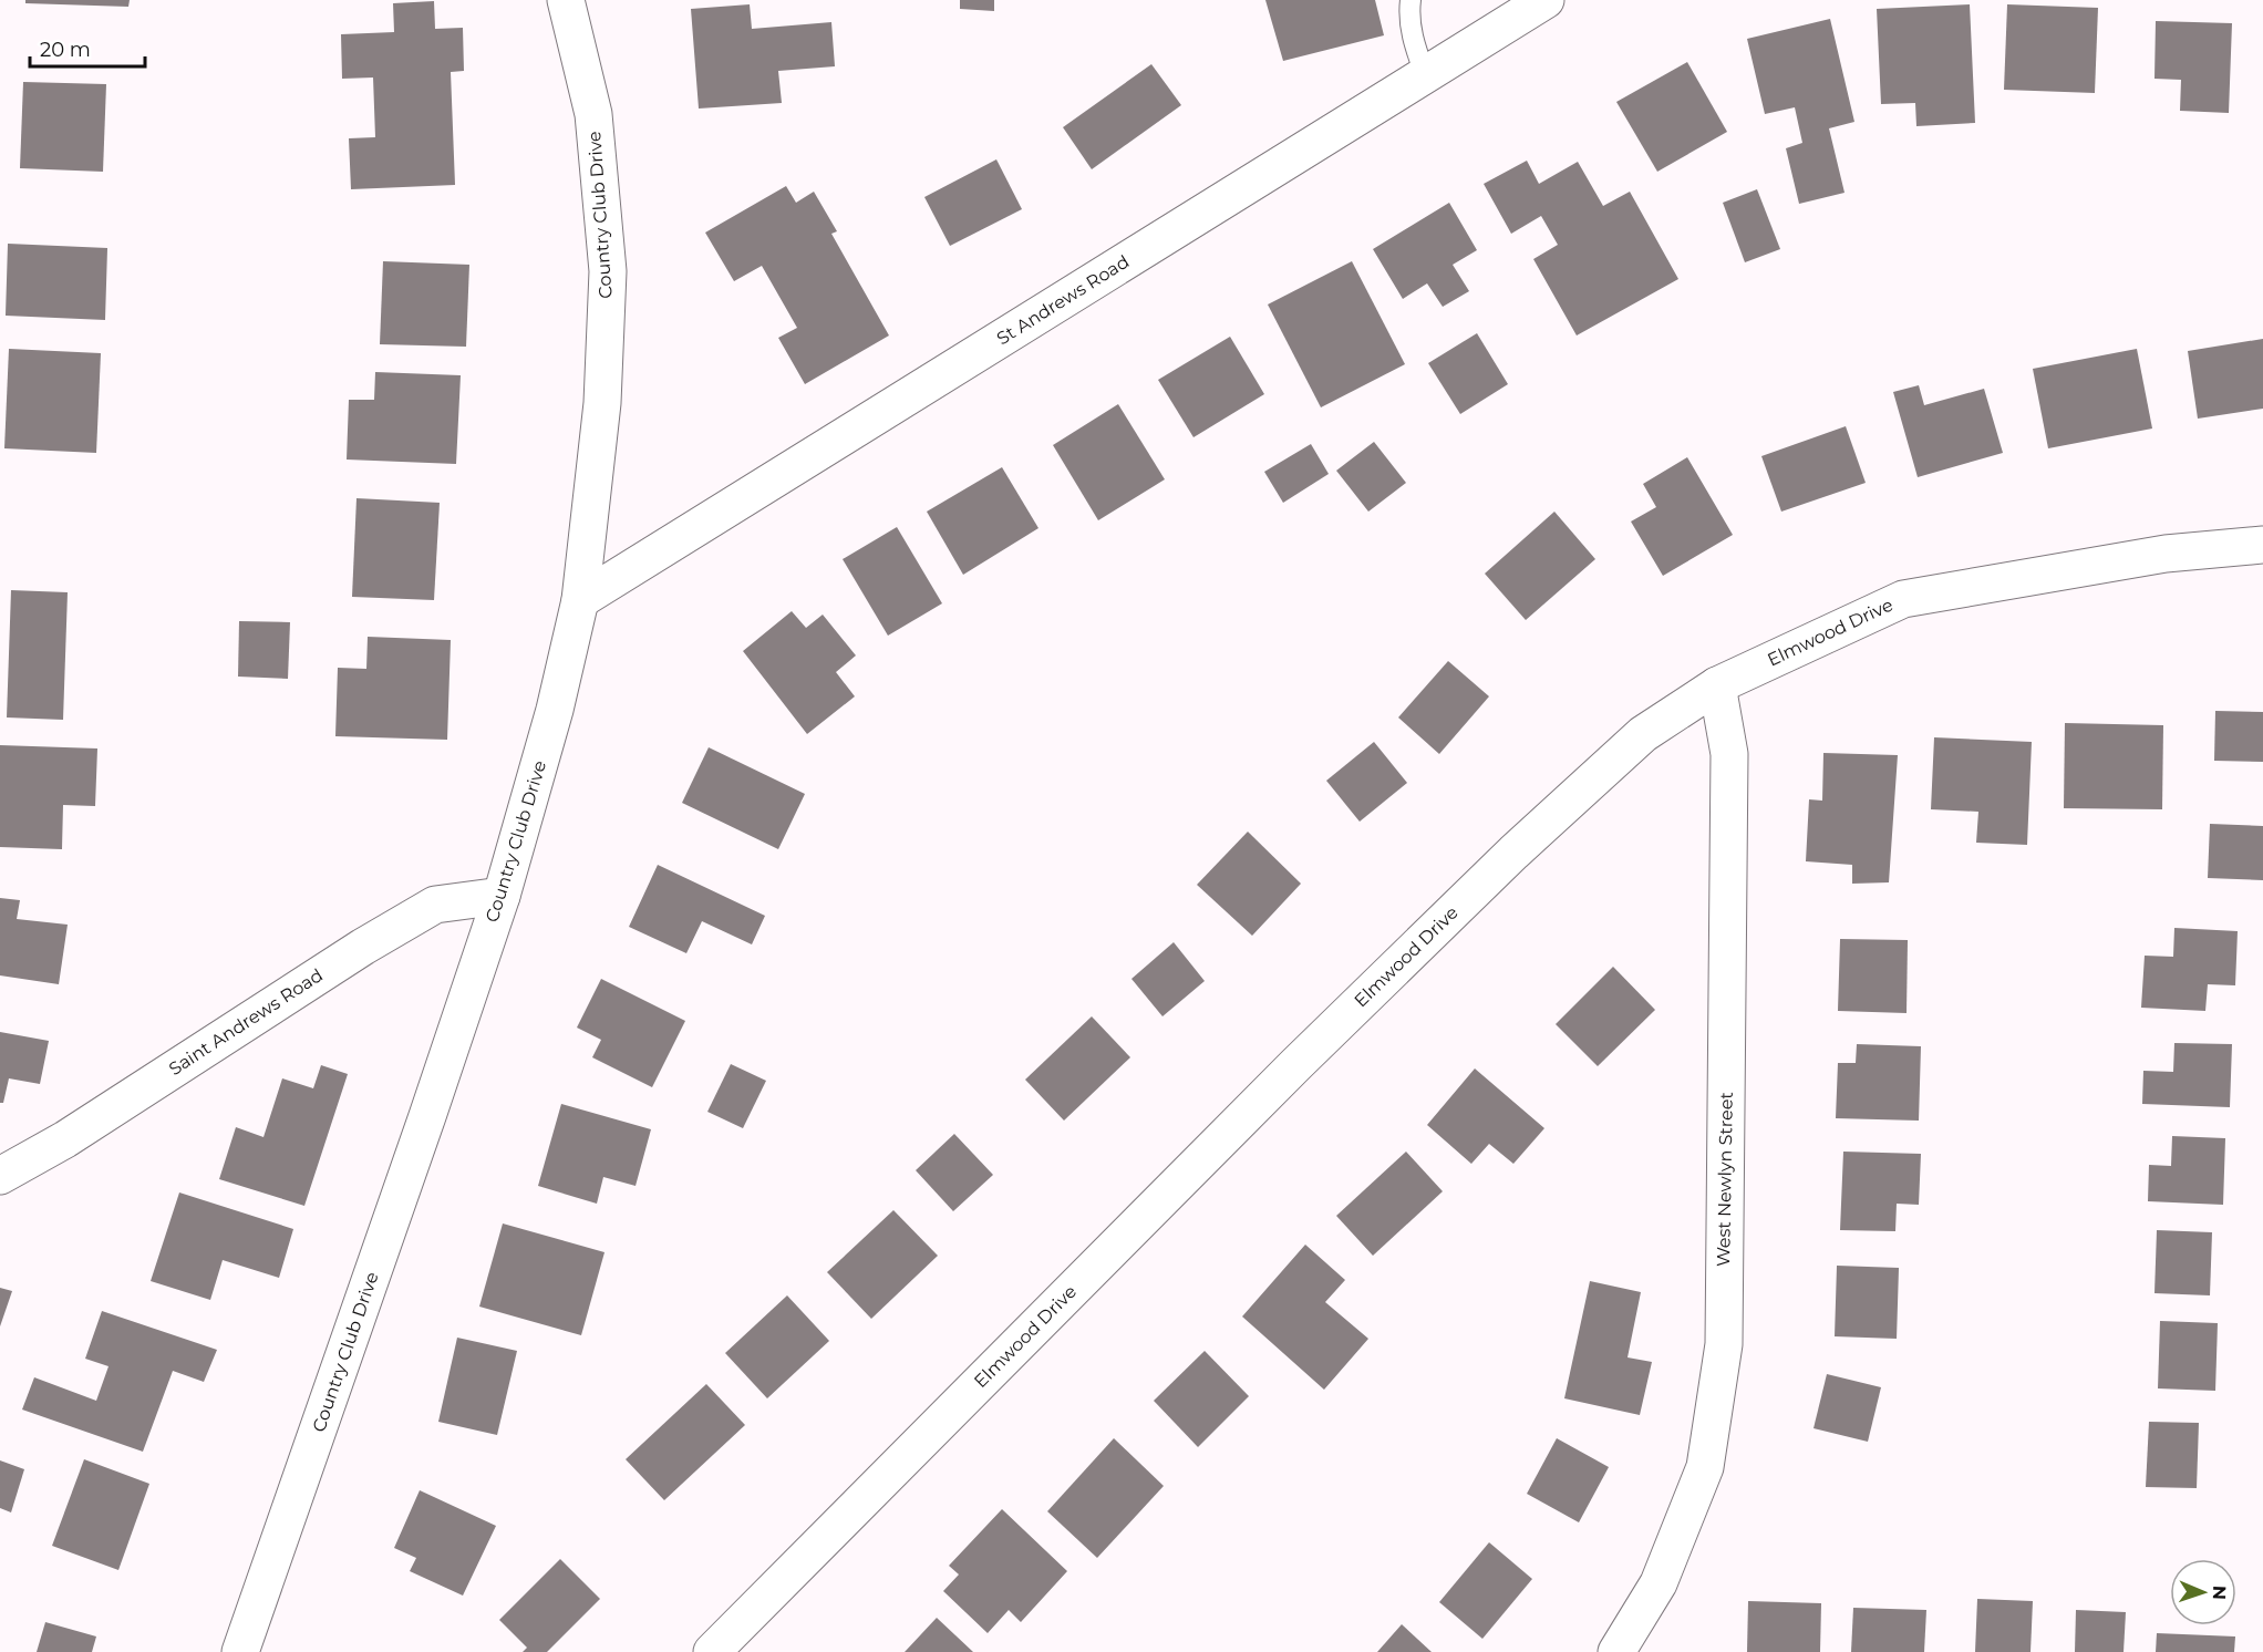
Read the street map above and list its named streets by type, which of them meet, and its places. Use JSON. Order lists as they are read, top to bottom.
{
  "streets": {
    "street": [
      "Country Club Drive",
      "St Andrews Road",
      "Elmwood Drive",
      "Saint Andrews Road",
      "West Newlyn Street"
    ]
  },
  "crossings": [
    ["Country Club Drive", "St Andrews Road"],
    ["Country Club Drive", "Saint Andrews Road"],
    ["Elmwood Drive", "West Newlyn Street"]
  ],
  "scale_bar": "20 m",
  "north": "right"
}
